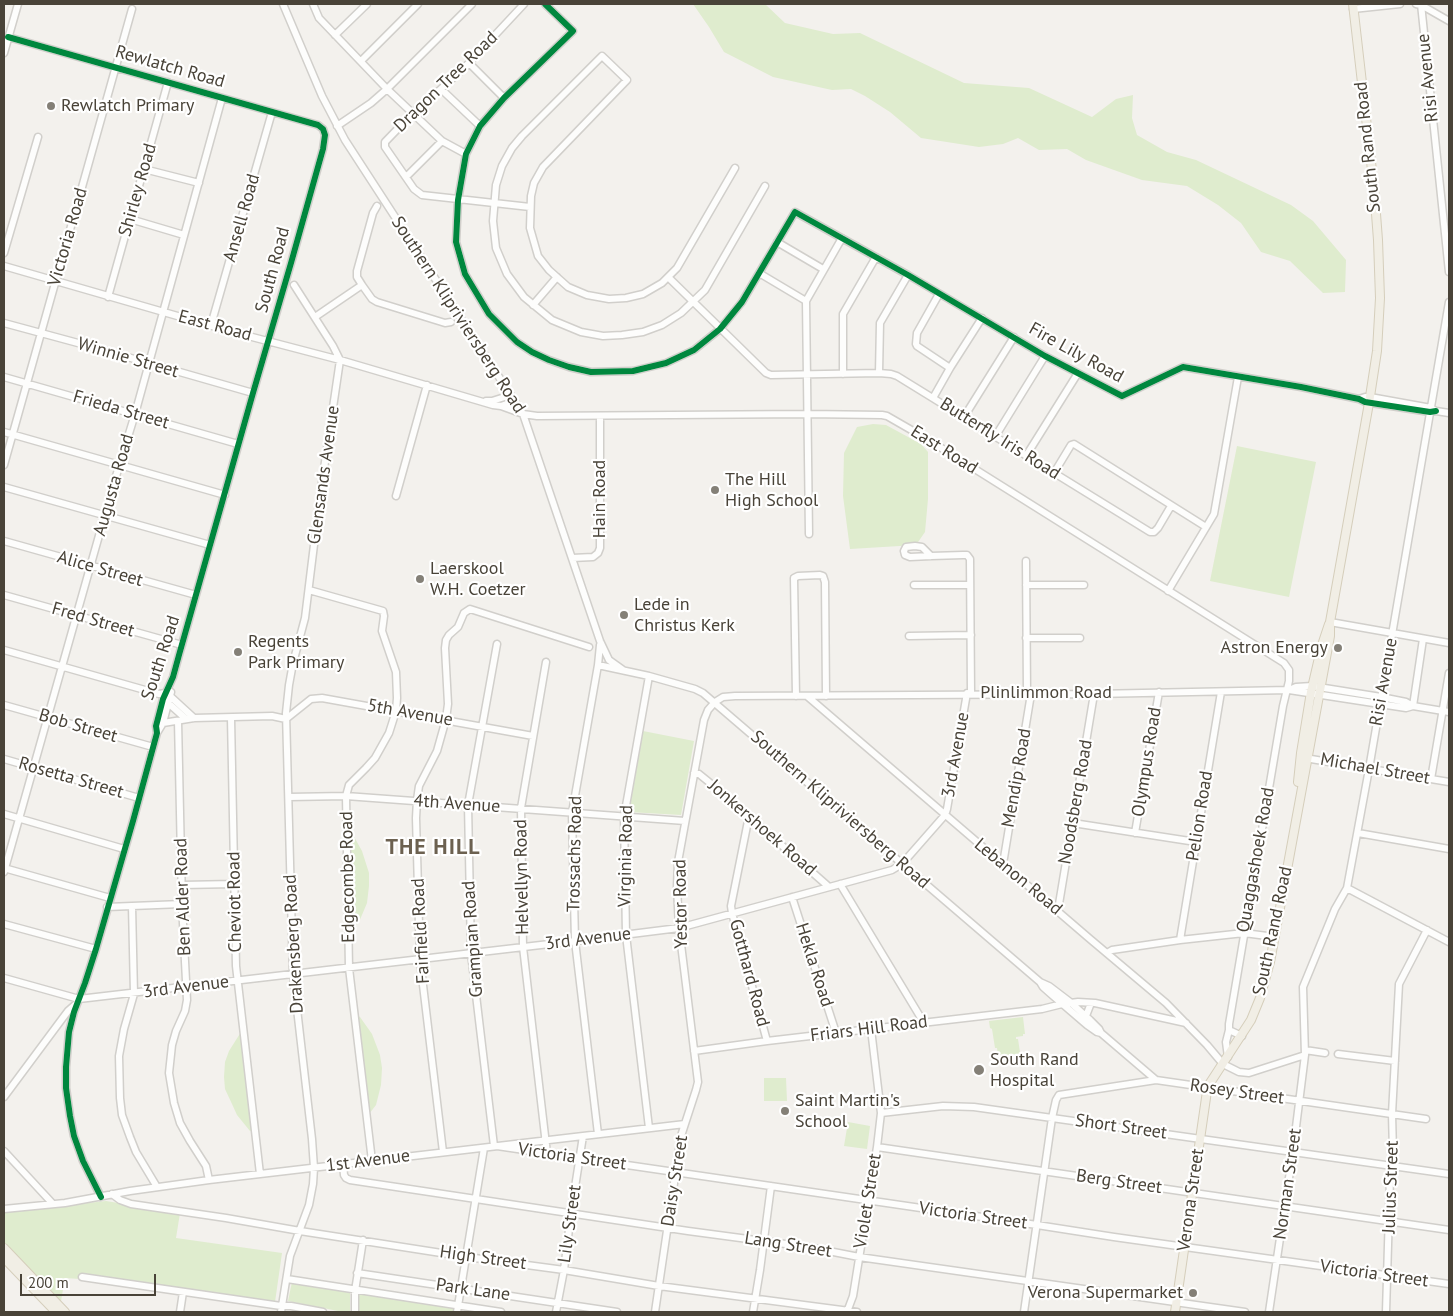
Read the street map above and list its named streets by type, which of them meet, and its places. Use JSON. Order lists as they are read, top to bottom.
{
  "streets": {
    "main road": ["South Rand Road", "Verona Street"],
    "street": [
      "Rewlatch Road",
      "Risi Avenue",
      "Dragon Tree Road",
      "Shirley Road",
      "Ansell Road",
      "Victoria Road",
      "South Road",
      "Southern Klipriviersberg Road",
      "East Road",
      "Fire Lily Road",
      "Winnie Street",
      "Frieda Street",
      "Butterfly Iris Road",
      "Glensands Avenue",
      "Augusta Road",
      "Hain Road",
      "Alice Street",
      "Fred Street",
      "Plinlimmon Road",
      "5th Avenue",
      "Bob Street",
      "3rd Avenue",
      "Olympus Road",
      "Michael Street",
      "Rosetta Street",
      "Mendip Road",
      "Noodsberg Road",
      "4th Avenue",
      "Pelion Road",
      "Jonkershoek Road",
      "Trossachs Road",
      "Virginia Road",
      "Quaggashoek Road",
      "Edgecombe Road",
      "Helvellyn Road",
      "Lebanon Road",
      "Ben Alder Road",
      "Cheviot Road",
      "Yestor Road",
      "Fairfield Road",
      "Grampian Road",
      "Drakensberg Road",
      "Hekla Road",
      "Gotthard Road",
      "Friars Hill Road",
      "Rosey Street",
      "Short Street",
      "Victoria Street",
      "1st Avenue",
      "Daisy Street",
      "Berg Street",
      "Norman Street",
      "Julius Street",
      "Violet Street",
      "Lily Street",
      "Lang Street",
      "High Street",
      "Park Lane"
    ]
  },
  "crossings": [
    ["Rewlatch Road", "Shirley Road"],
    ["Rewlatch Road", "Ansell Road"],
    ["Rewlatch Road", "Victoria Road"],
    ["Rewlatch Road", "South Road"],
    ["Rewlatch Road", "Augusta Road"],
    ["Risi Avenue", "Fire Lily Road"],
    ["Risi Avenue", "Plinlimmon Road"],
    ["Risi Avenue", "Michael Street"],
    ["Risi Avenue", "Norman Street"],
    ["South Rand Road", "Fire Lily Road"],
    ["South Rand Road", "Plinlimmon Road"],
    ["South Rand Road", "Michael Street"],
    ["South Rand Road", "Quaggashoek Road"],
    ["South Rand Road", "Lebanon Road"],
    ["South Rand Road", "Rosey Street"],
    ["South Rand Road", "Verona Street"],
    ["Shirley Road", "East Road"],
    ["Ansell Road", "East Road"],
    ["Victoria Road", "East Road"],
    ["Victoria Road", "Winnie Street"],
    ["Victoria Road", "Frieda Street"],
    ["South Road", "East Road"],
    ["South Road", "Winnie Street"],
    ["South Road", "Frieda Street"],
    ["South Road", "Alice Street"],
    ["South Road", "Fred Street"],
    ["South Road", "Bob Street"],
    ["South Road", "3rd Avenue"],
    ["South Road", "Rosetta Street"],
    ["South Road", "1st Avenue"],
    ["Southern Klipriviersberg Road", "East Road"],
    ["Southern Klipriviersberg Road", "Hain Road"],
    ["Southern Klipriviersberg Road", "Plinlimmon Road"],
    ["Southern Klipriviersberg Road", "3rd Avenue"],
    ["Southern Klipriviersberg Road", "Trossachs Road"],
    ["Southern Klipriviersberg Road", "Virginia Road"],
    ["Southern Klipriviersberg Road", "Yestor Road"],
    ["Southern Klipriviersberg Road", "Friars Hill Road"],
    ["Southern Klipriviersberg Road", "Rosey Street"],
    ["East Road", "Glensands Avenue"],
    ["East Road", "Augusta Road"],
    ["East Road", "Hain Road"],
    ["East Road", "Plinlimmon Road"],
    ["East Road", "Quaggashoek Road"],
    ["Winnie Street", "Augusta Road"],
    ["Frieda Street", "Augusta Road"],
    ["Glensands Avenue", "Edgecombe Road"],
    ["Augusta Road", "Alice Street"],
    ["Augusta Road", "Fred Street"],
    ["Augusta Road", "Bob Street"],
    ["Augusta Road", "Rosetta Street"],
    ["Plinlimmon Road", "3rd Avenue"],
    ["Plinlimmon Road", "Olympus Road"],
    ["Plinlimmon Road", "Mendip Road"],
    ["Plinlimmon Road", "Noodsberg Road"],
    ["Plinlimmon Road", "Pelion Road"],
    ["Plinlimmon Road", "Quaggashoek Road"],
    ["Plinlimmon Road", "Lebanon Road"],
    ["Plinlimmon Road", "Yestor Road"],
    ["5th Avenue", "Edgecombe Road"],
    ["5th Avenue", "Helvellyn Road"],
    ["5th Avenue", "Fairfield Road"],
    ["5th Avenue", "Grampian Road"],
    ["5th Avenue", "Drakensberg Road"],
    ["3rd Avenue", "Jonkershoek Road"],
    ["3rd Avenue", "Trossachs Road"],
    ["3rd Avenue", "Virginia Road"],
    ["3rd Avenue", "Edgecombe Road"],
    ["3rd Avenue", "Helvellyn Road"],
    ["3rd Avenue", "Lebanon Road"],
    ["3rd Avenue", "Ben Alder Road"],
    ["3rd Avenue", "Cheviot Road"],
    ["3rd Avenue", "Yestor Road"],
    ["3rd Avenue", "Fairfield Road"],
    ["3rd Avenue", "Grampian Road"],
    ["3rd Avenue", "Drakensberg Road"],
    ["3rd Avenue", "Hekla Road"],
    ["3rd Avenue", "Gotthard Road"],
    ["Mendip Road", "Lebanon Road"],
    ["Noodsberg Road", "Lebanon Road"],
    ["4th Avenue", "Trossachs Road"],
    ["4th Avenue", "Virginia Road"],
    ["4th Avenue", "Edgecombe Road"],
    ["4th Avenue", "Helvellyn Road"],
    ["4th Avenue", "Yestor Road"],
    ["4th Avenue", "Fairfield Road"],
    ["4th Avenue", "Grampian Road"],
    ["4th Avenue", "Drakensberg Road"],
    ["Jonkershoek Road", "Yestor Road"],
    ["Jonkershoek Road", "Gotthard Road"],
    ["Trossachs Road", "1st Avenue"],
    ["Virginia Road", "1st Avenue"],
    ["Edgecombe Road", "1st Avenue"],
    ["Helvellyn Road", "Victoria Street"],
    ["Helvellyn Road", "1st Avenue"],
    ["Lebanon Road", "Friars Hill Road"],
    ["Ben Alder Road", "1st Avenue"],
    ["Cheviot Road", "1st Avenue"],
    ["Yestor Road", "Friars Hill Road"],
    ["Yestor Road", "Daisy Street"],
    ["Fairfield Road", "1st Avenue"],
    ["Grampian Road", "Victoria Street"],
    ["Grampian Road", "1st Avenue"],
    ["Drakensberg Road", "1st Avenue"],
    ["Drakensberg Road", "High Street"],
    ["Hekla Road", "Friars Hill Road"],
    ["Gotthard Road", "Friars Hill Road"],
    ["Friars Hill Road", "Daisy Street"],
    ["Friars Hill Road", "Violet Street"],
    ["Rosey Street", "Short Street"],
    ["Rosey Street", "Norman Street"],
    ["Rosey Street", "Julius Street"],
    ["Rosey Street", "Verona Street"],
    ["Short Street", "Norman Street"],
    ["Short Street", "Julius Street"],
    ["Short Street", "Verona Street"],
    ["Short Street", "Violet Street"],
    ["Victoria Street", "1st Avenue"],
    ["Victoria Street", "Daisy Street"],
    ["Victoria Street", "Norman Street"],
    ["Victoria Street", "Julius Street"],
    ["Victoria Street", "Verona Street"],
    ["Victoria Street", "Violet Street"],
    ["Victoria Street", "Lily Street"],
    ["1st Avenue", "Daisy Street"],
    ["1st Avenue", "Lily Street"],
    ["1st Avenue", "Lang Street"],
    ["1st Avenue", "High Street"],
    ["Daisy Street", "Lang Street"],
    ["Daisy Street", "High Street"],
    ["Berg Street", "Norman Street"],
    ["Berg Street", "Julius Street"],
    ["Berg Street", "Verona Street"],
    ["Berg Street", "Violet Street"],
    ["Verona Street", "Lang Street"],
    ["Violet Street", "Lang Street"],
    ["Violet Street", "High Street"],
    ["Lily Street", "Lang Street"],
    ["Lily Street", "High Street"],
    ["Lily Street", "Park Lane"]
  ],
  "districts": ["THE HILL"],
  "places": [
    "Rewlatch Primary",
    "The Hill High School",
    "Laerskool W.H. Coetzer",
    "Lede in Christus Kerk",
    "Astron Energy",
    "Regents Park Primary",
    "South Rand Hospital",
    "Saint Martin's School",
    "Verona Supermarket"
  ],
  "scale_bar": "200 m"
}
